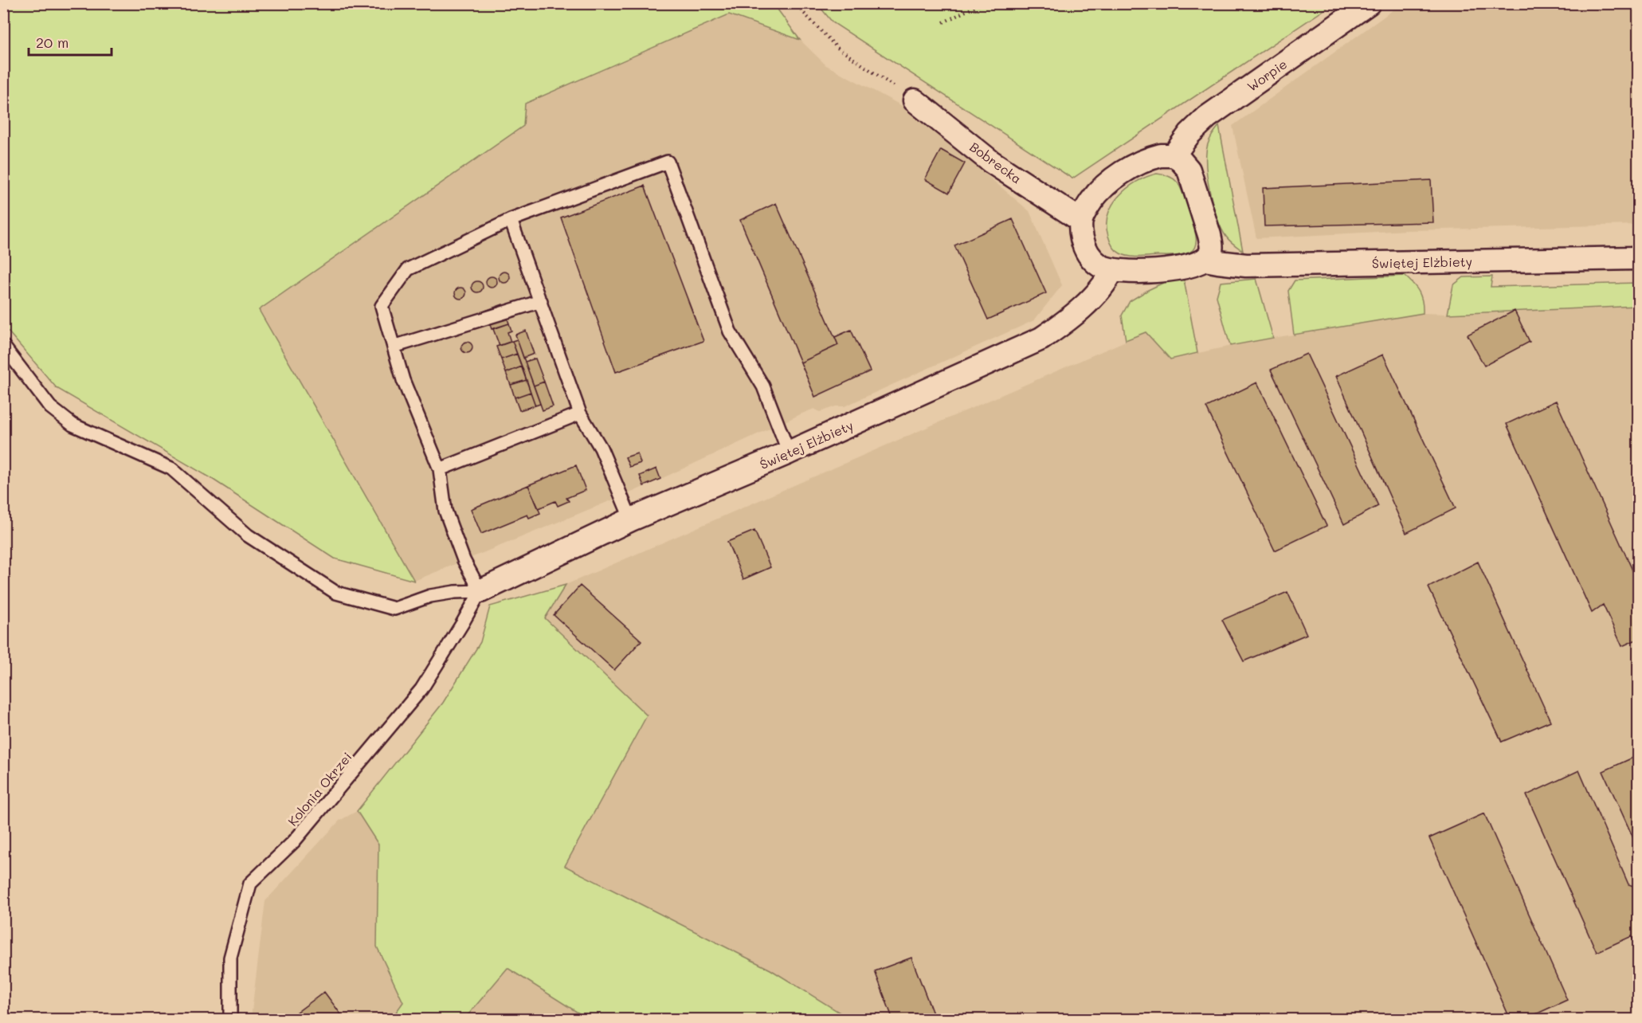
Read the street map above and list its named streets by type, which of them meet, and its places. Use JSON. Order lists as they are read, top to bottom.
{
  "streets": {
    "street": ["Worpie", "Bobrecka", "Świętej Elżbiety"],
    "lane": ["Kolonia Okrzei"]
  },
  "crossings": [
    ["Worpie", "Bobrecka"],
    ["Worpie", "Świętej Elżbiety"],
    ["Bobrecka", "Świętej Elżbiety"],
    ["Świętej Elżbiety", "Kolonia Okrzei"]
  ],
  "scale_bar": "20 m"
}
